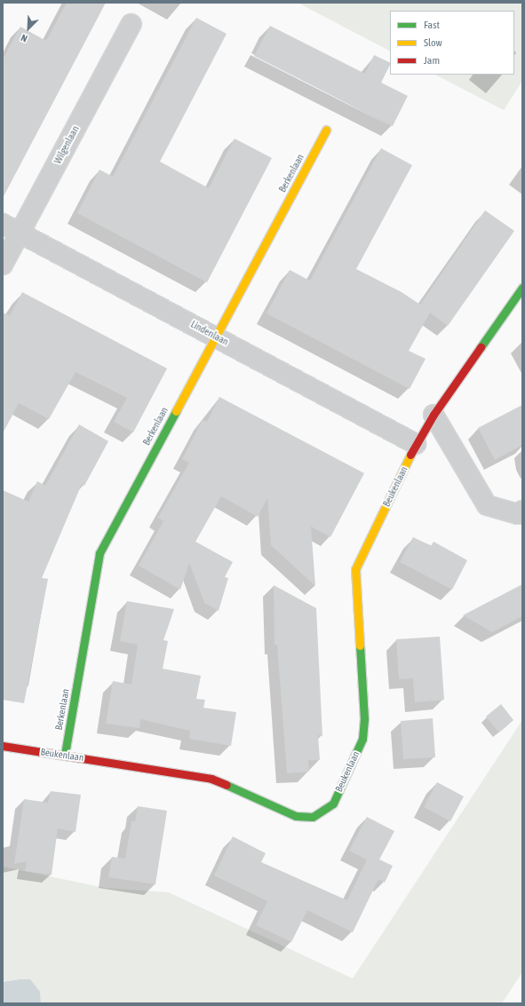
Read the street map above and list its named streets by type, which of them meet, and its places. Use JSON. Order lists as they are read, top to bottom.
{
  "streets": {
    "street": [
      "Wilgenlaan",
      "Berkenlaan",
      "Lindenlaan",
      "Beukenlaan"
    ]
  },
  "crossings": [
    ["Wilgenlaan", "Lindenlaan"],
    ["Berkenlaan", "Lindenlaan"],
    ["Berkenlaan", "Beukenlaan"],
    ["Lindenlaan", "Beukenlaan"]
  ],
  "legend": ["Fast", "Slow", "Jam"],
  "north": "bottom left"
}
